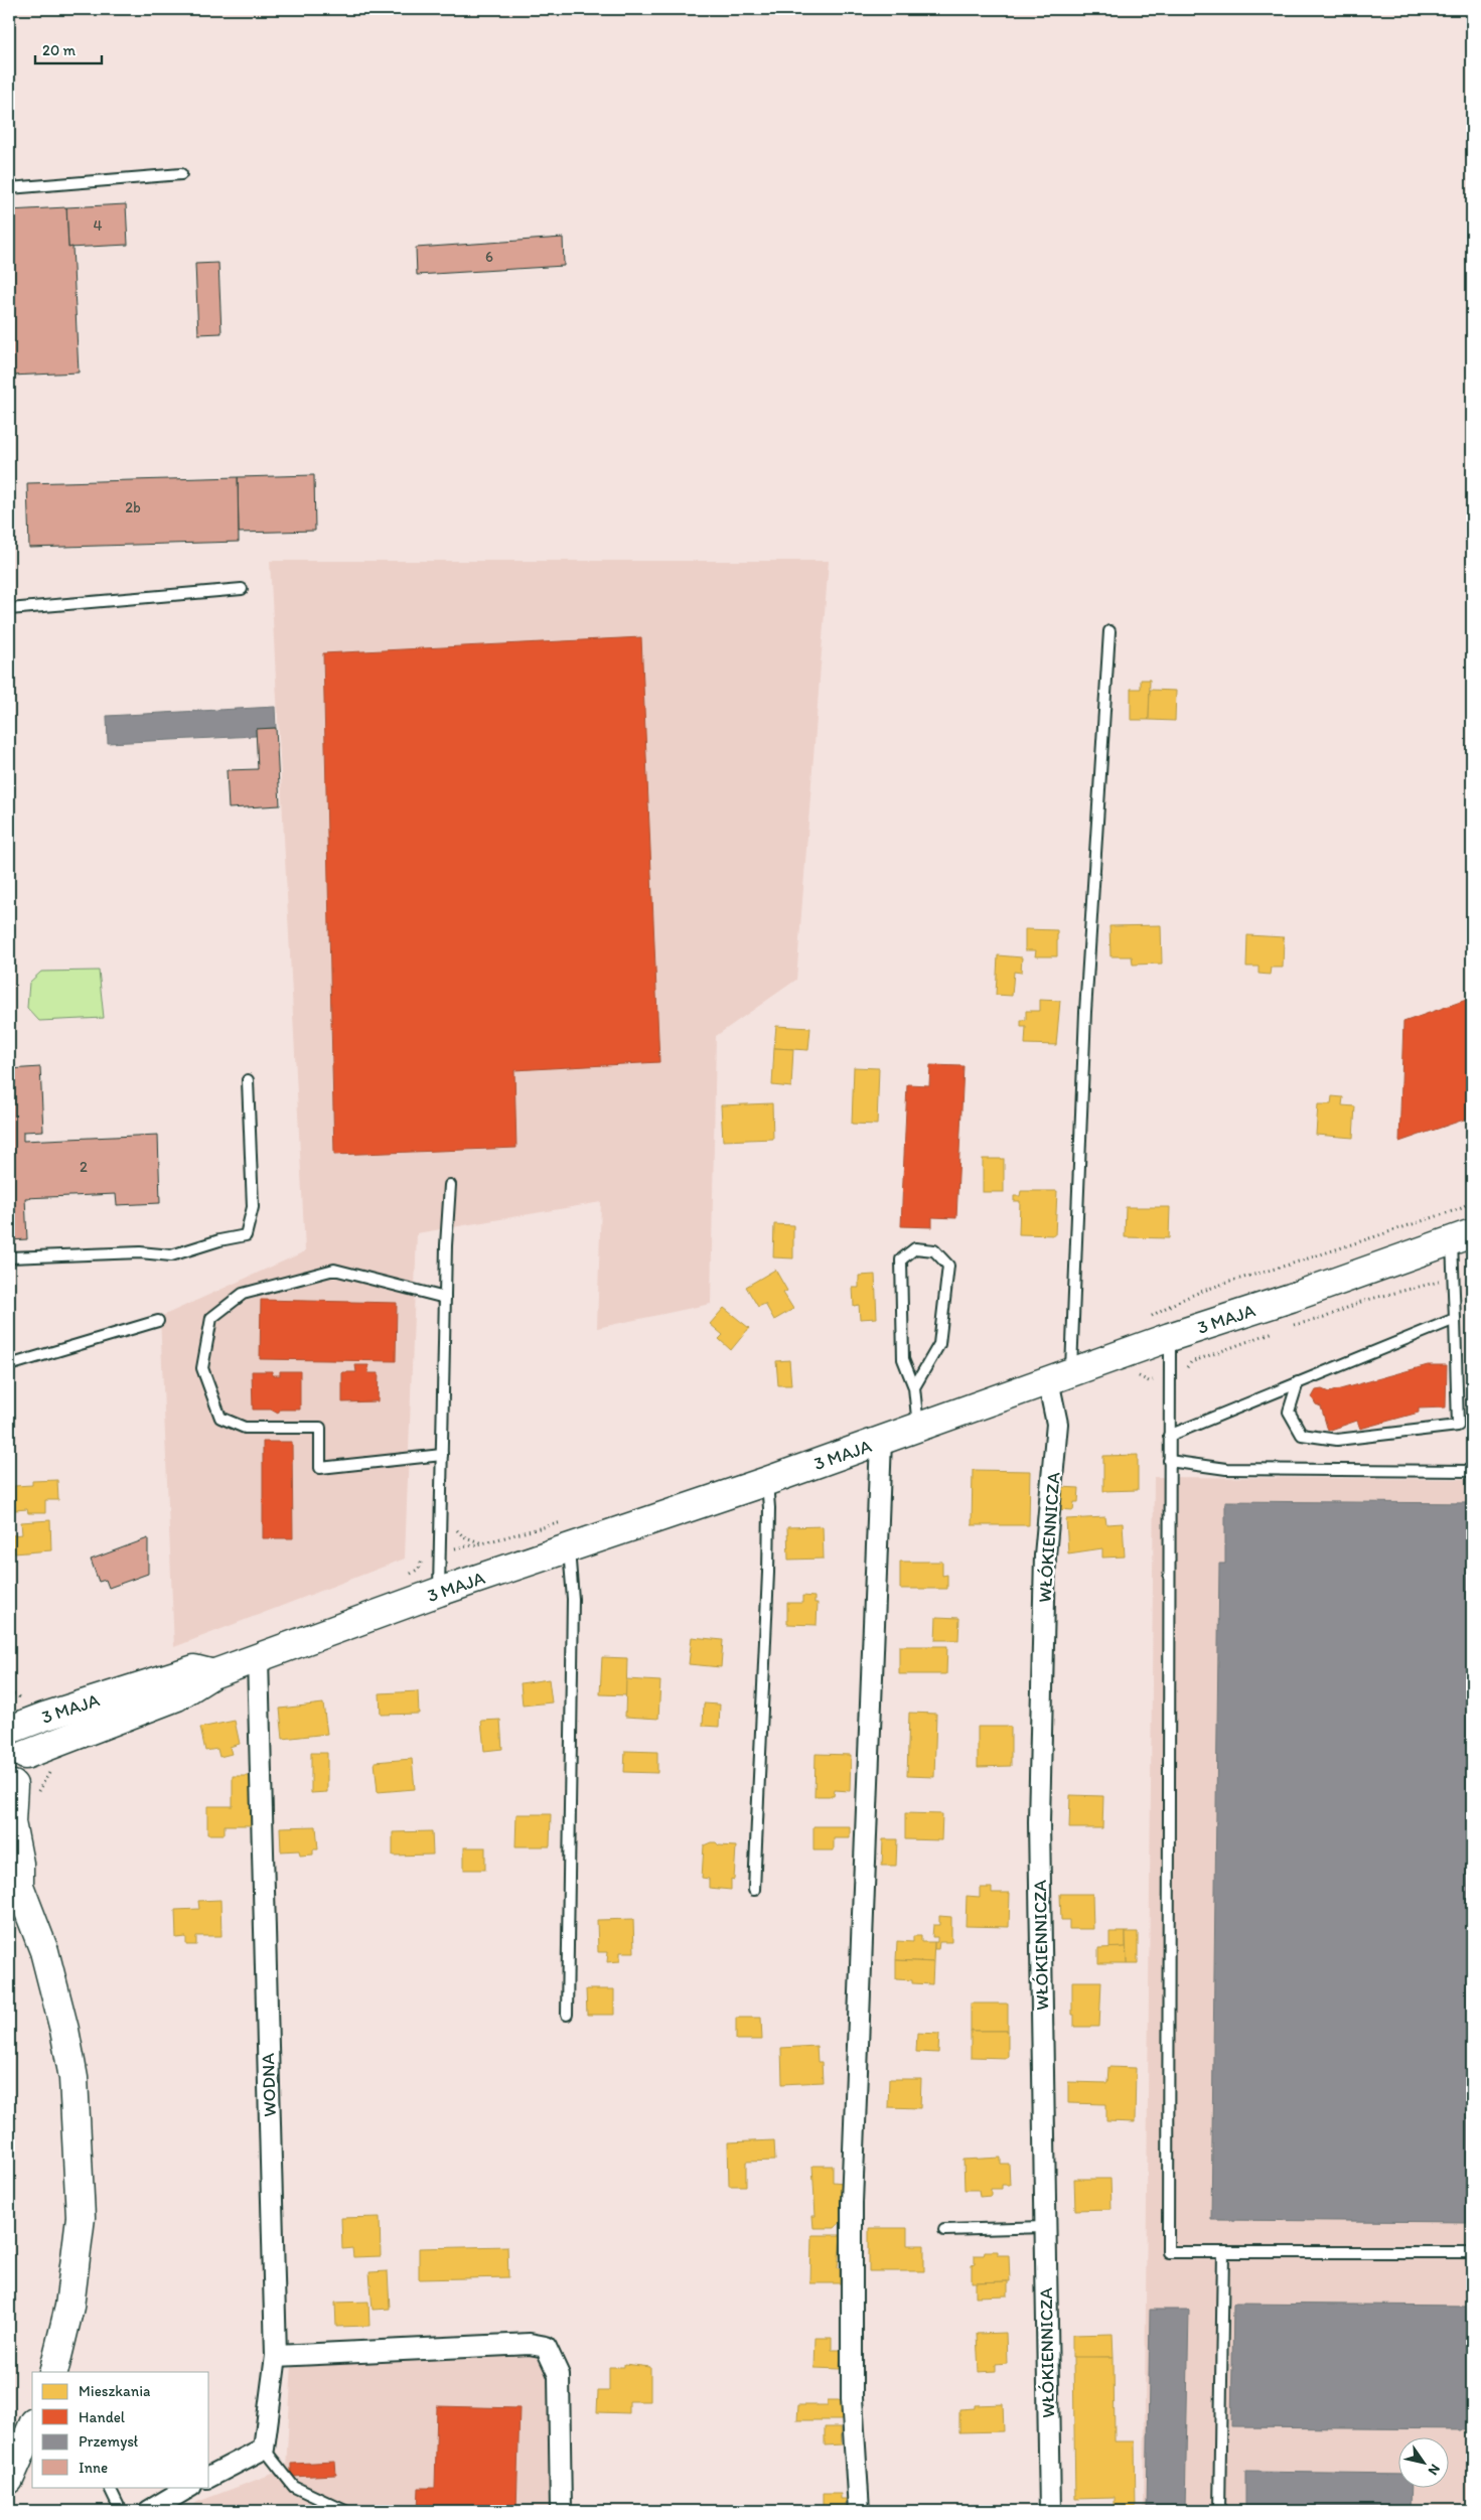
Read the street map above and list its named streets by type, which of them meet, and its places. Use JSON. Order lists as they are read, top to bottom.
{
  "streets": {
    "street": ["3 MAJA", "WŁÓKIENNICZA", "WODNA"]
  },
  "crossings": [
    ["3 MAJA", "WŁÓKIENNICZA"],
    ["3 MAJA", "WODNA"]
  ],
  "house_numbers": [
    "4",
    "6",
    "2b",
    "2"
  ],
  "legend": [
    "Mieszkania",
    "Handel",
    "Przemysł",
    "Inne"
  ],
  "scale_bar": "20 m",
  "north": "bottom right"
}
